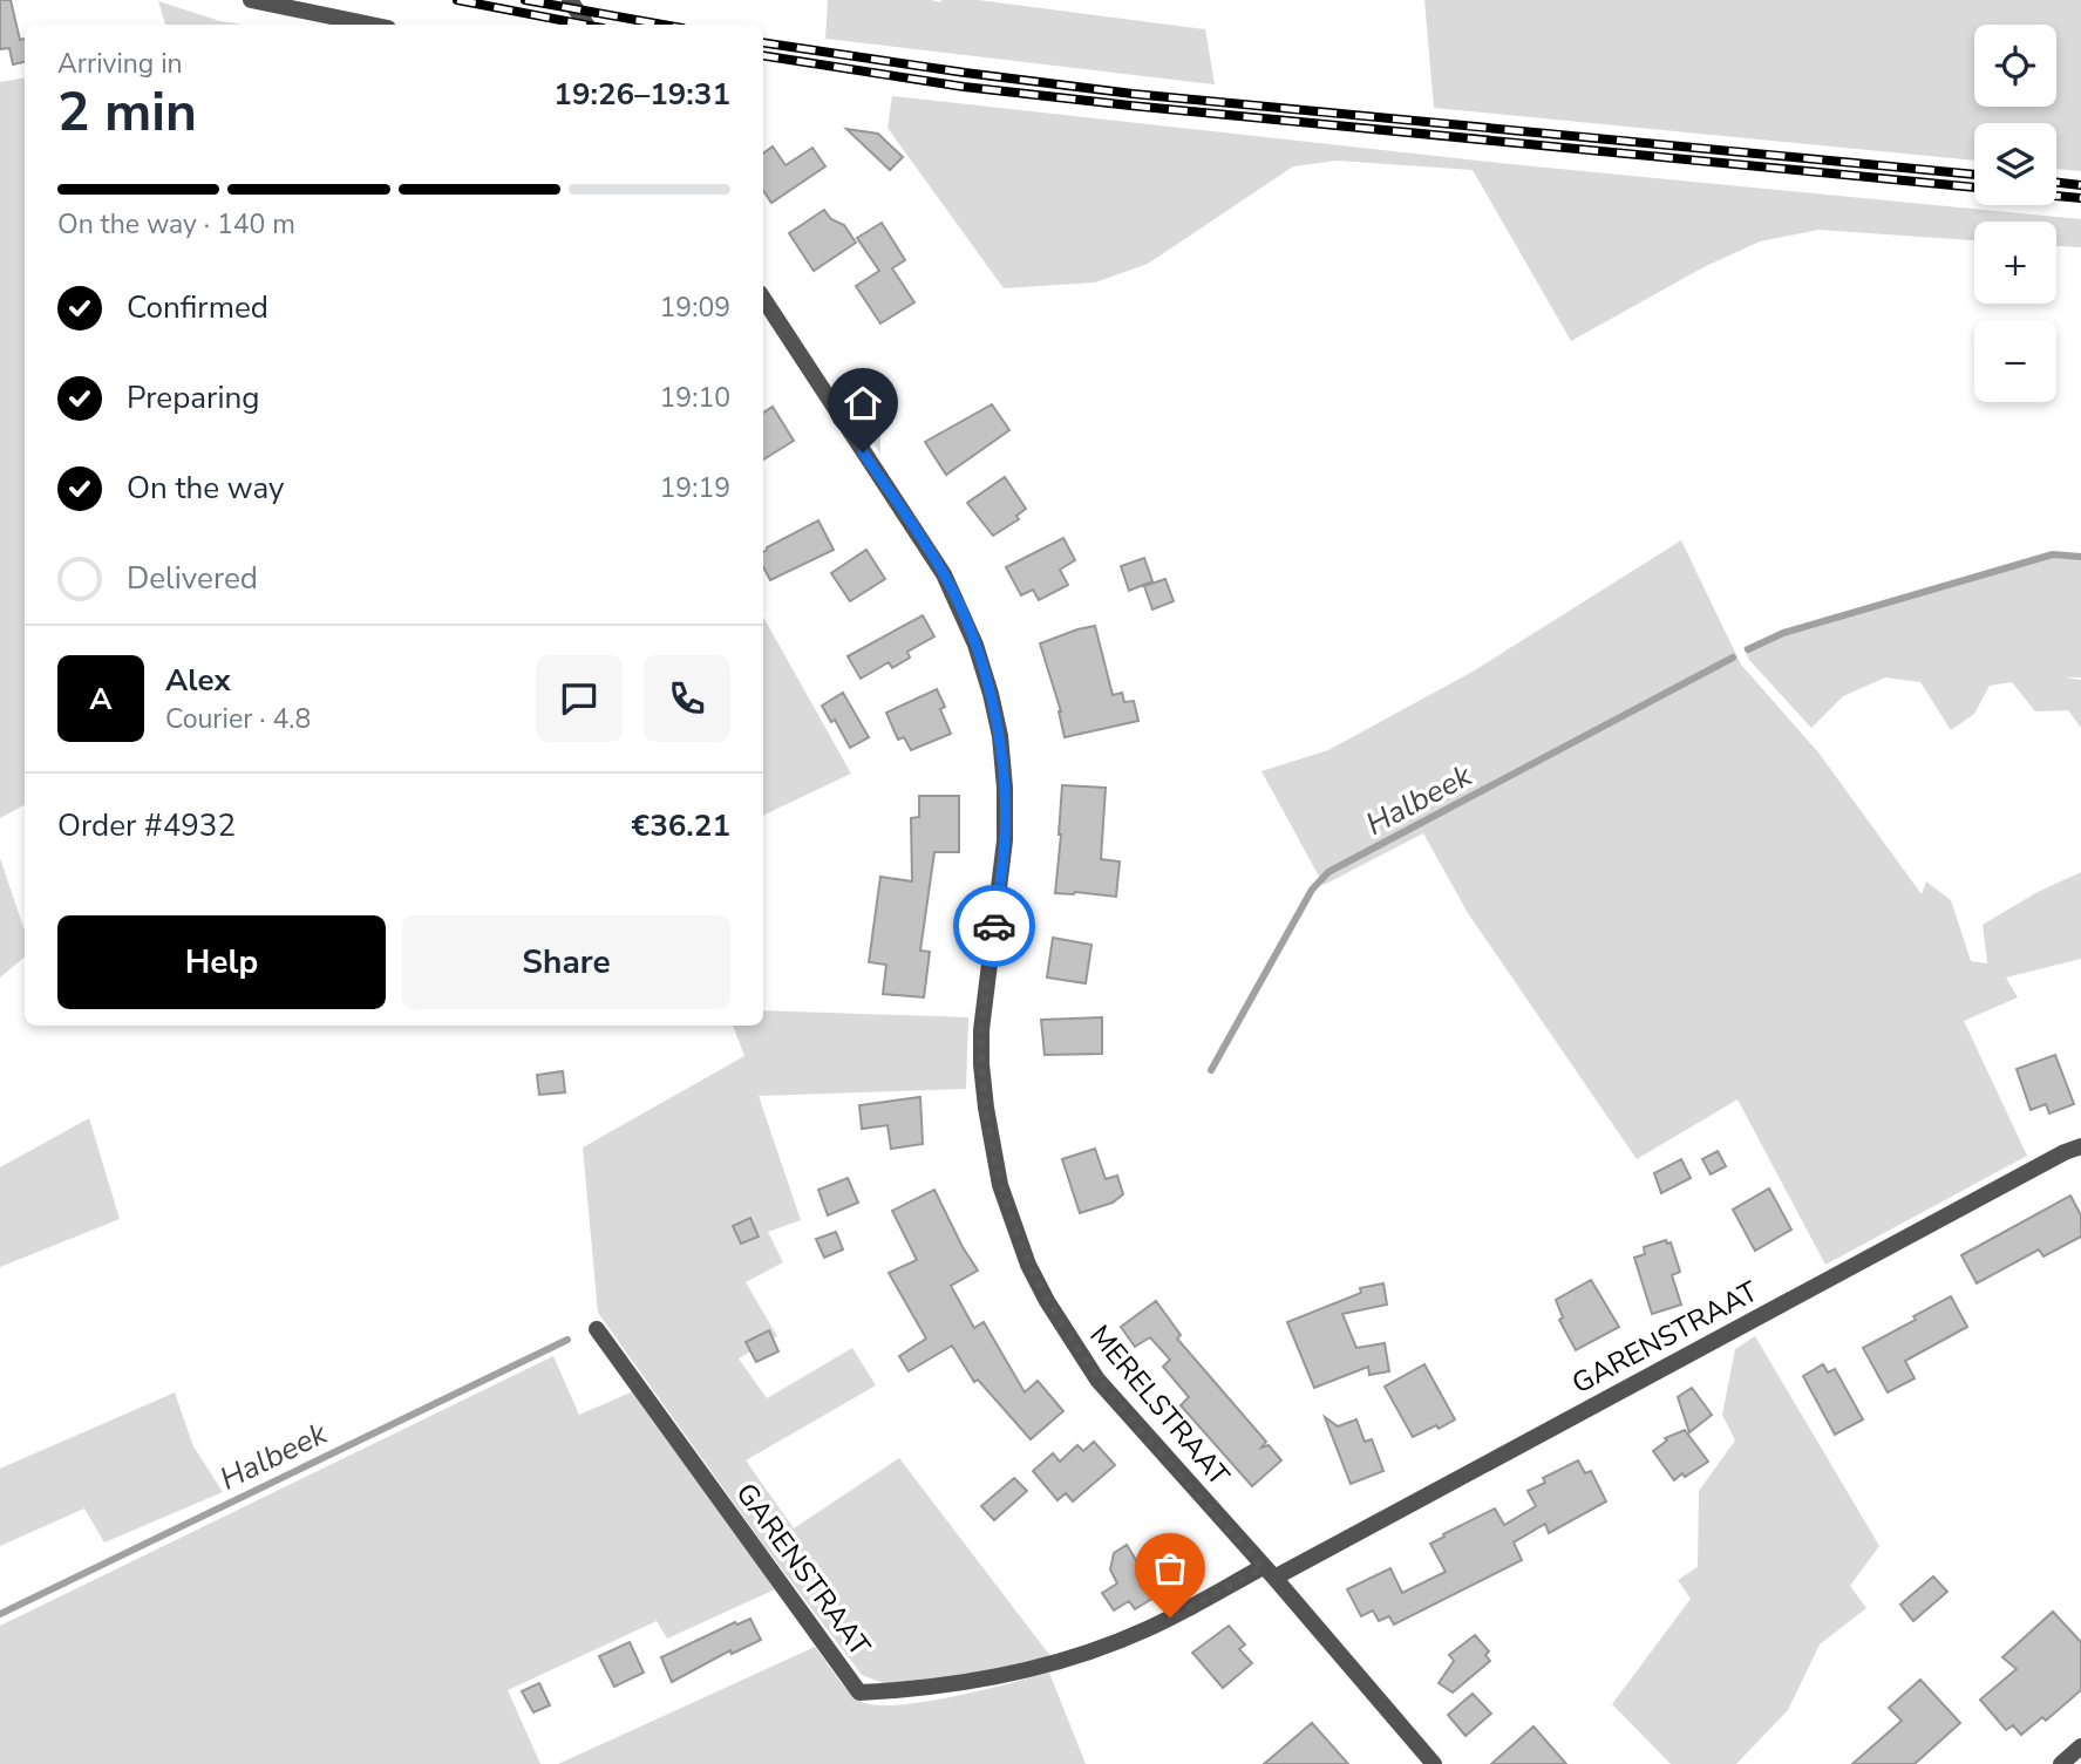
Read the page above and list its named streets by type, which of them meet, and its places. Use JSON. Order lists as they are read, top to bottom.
{
  "streets": {
    "street": ["GARENSTRAAT", "MERELSTRAAT"]
  },
  "crossings": [
    ["GARENSTRAAT", "MERELSTRAAT"]
  ],
  "water": ["Halbeek"],
  "page": {
    "map_buttons": ["+", "−"],
    "heading": ["2 min", "Arriving in", "19:26–19:31"],
    "panel": [
      "Alex",
      "Courier · 4.8",
      "Order #4932",
      "€36.21"
    ],
    "bar": "On the way · 140 m",
    "list": [
      ["Confirmed", "19:09"],
      ["Preparing", "19:10"],
      ["On the way", "19:19"],
      "Delivered"
    ],
    "round": "A",
    "buttons": ["Help", "Share"]
  }
}
